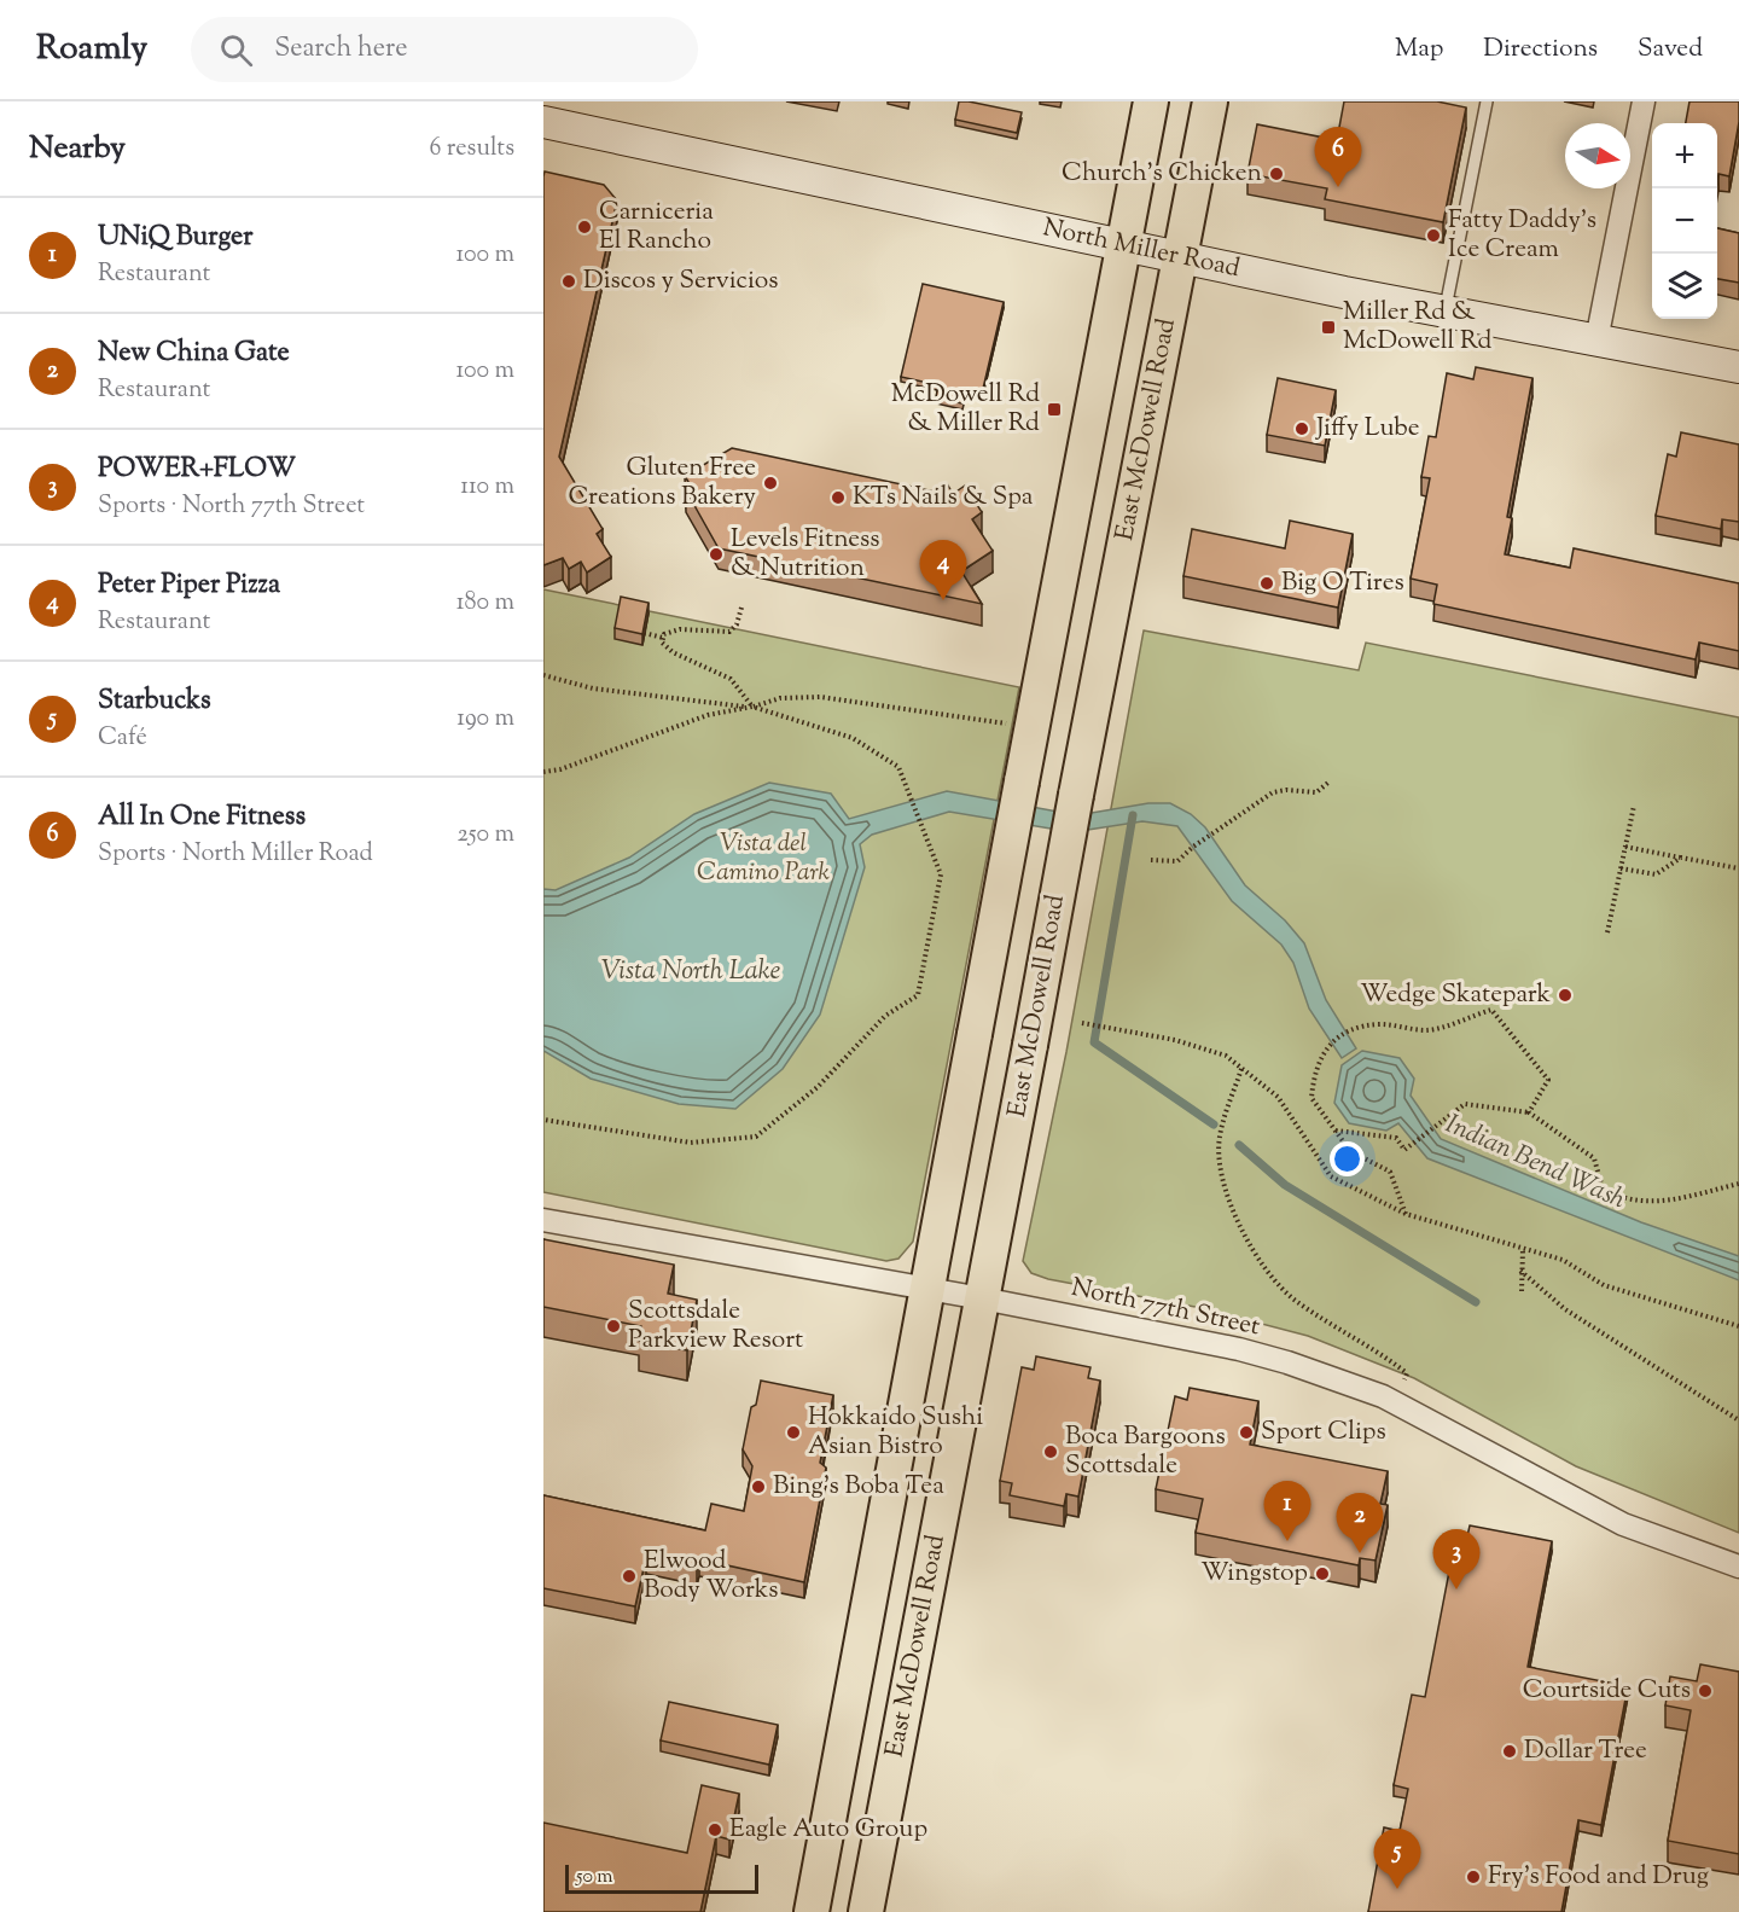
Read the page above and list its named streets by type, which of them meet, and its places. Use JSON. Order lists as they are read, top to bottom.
{
  "streets": {
    "main road": ["East McDowell Road"],
    "street": ["North Miller Road", "North 77th Street"]
  },
  "crossings": [
    ["North Miller Road", "East McDowell Road"],
    ["East McDowell Road", "North 77th Street"]
  ],
  "water": ["Vista North Lake", "Indian Bend Wash"],
  "parks": ["Vista del Camino Park"],
  "places": {
    "other": [
      "Church's Chicken",
      "Carniceria El Rancho",
      "Fatty Daddy's Ice Cream",
      "Discos y Servicios",
      "Jiffy Lube",
      "Gluten Free Creations Bakery",
      "KTs Nails & Spa",
      "Levels Fitness & Nutrition",
      "Big O Tires",
      "Wedge Skatepark",
      "Scottsdale Parkview Resort",
      "Hokkaido Sushi Asian Bistro",
      "Sport Clips",
      "Boca Bargoons Scottsdale",
      "Bing's Boba Tea",
      "Wingstop",
      "Elwood Body Works",
      "Courtside Cuts",
      "Dollar Tree",
      "Eagle Auto Group",
      "Fry's Food and Drug"
    ],
    "transit": ["Miller Rd & McDowell Rd", "McDowell Rd & Miller Rd"]
  },
  "scale_bar": "50 m",
  "north": "right",
  "page": {
    "header": "Roamly",
    "search": "Search here",
    "nav": ["Map", "Directions", "Saved"],
    "heading": ["Nearby", "6 results"],
    "map_buttons": ["+", "−"],
    "pins": [
      "6",
      "4",
      "1",
      "2",
      "3",
      "5"
    ],
    "list": [
      {
        "mark": "1",
        "name": "UNiQ Burger",
        "note": "Restaurant",
        "value": "100 m"
      },
      {
        "mark": "2",
        "name": "New China Gate",
        "note": "Restaurant",
        "value": "100 m"
      },
      {
        "mark": "3",
        "name": "POWER+FLOW",
        "note": "Sports · North 77th Street",
        "value": "110 m"
      },
      {
        "mark": "4",
        "name": "Peter Piper Pizza",
        "note": "Restaurant",
        "value": "180 m"
      },
      {
        "mark": "5",
        "name": "Starbucks",
        "note": "Café",
        "value": "190 m"
      },
      {
        "mark": "6",
        "name": "All In One Fitness",
        "note": "Sports · North Miller Road",
        "value": "250 m"
      }
    ],
    "scale": "50 m"
  }
}
